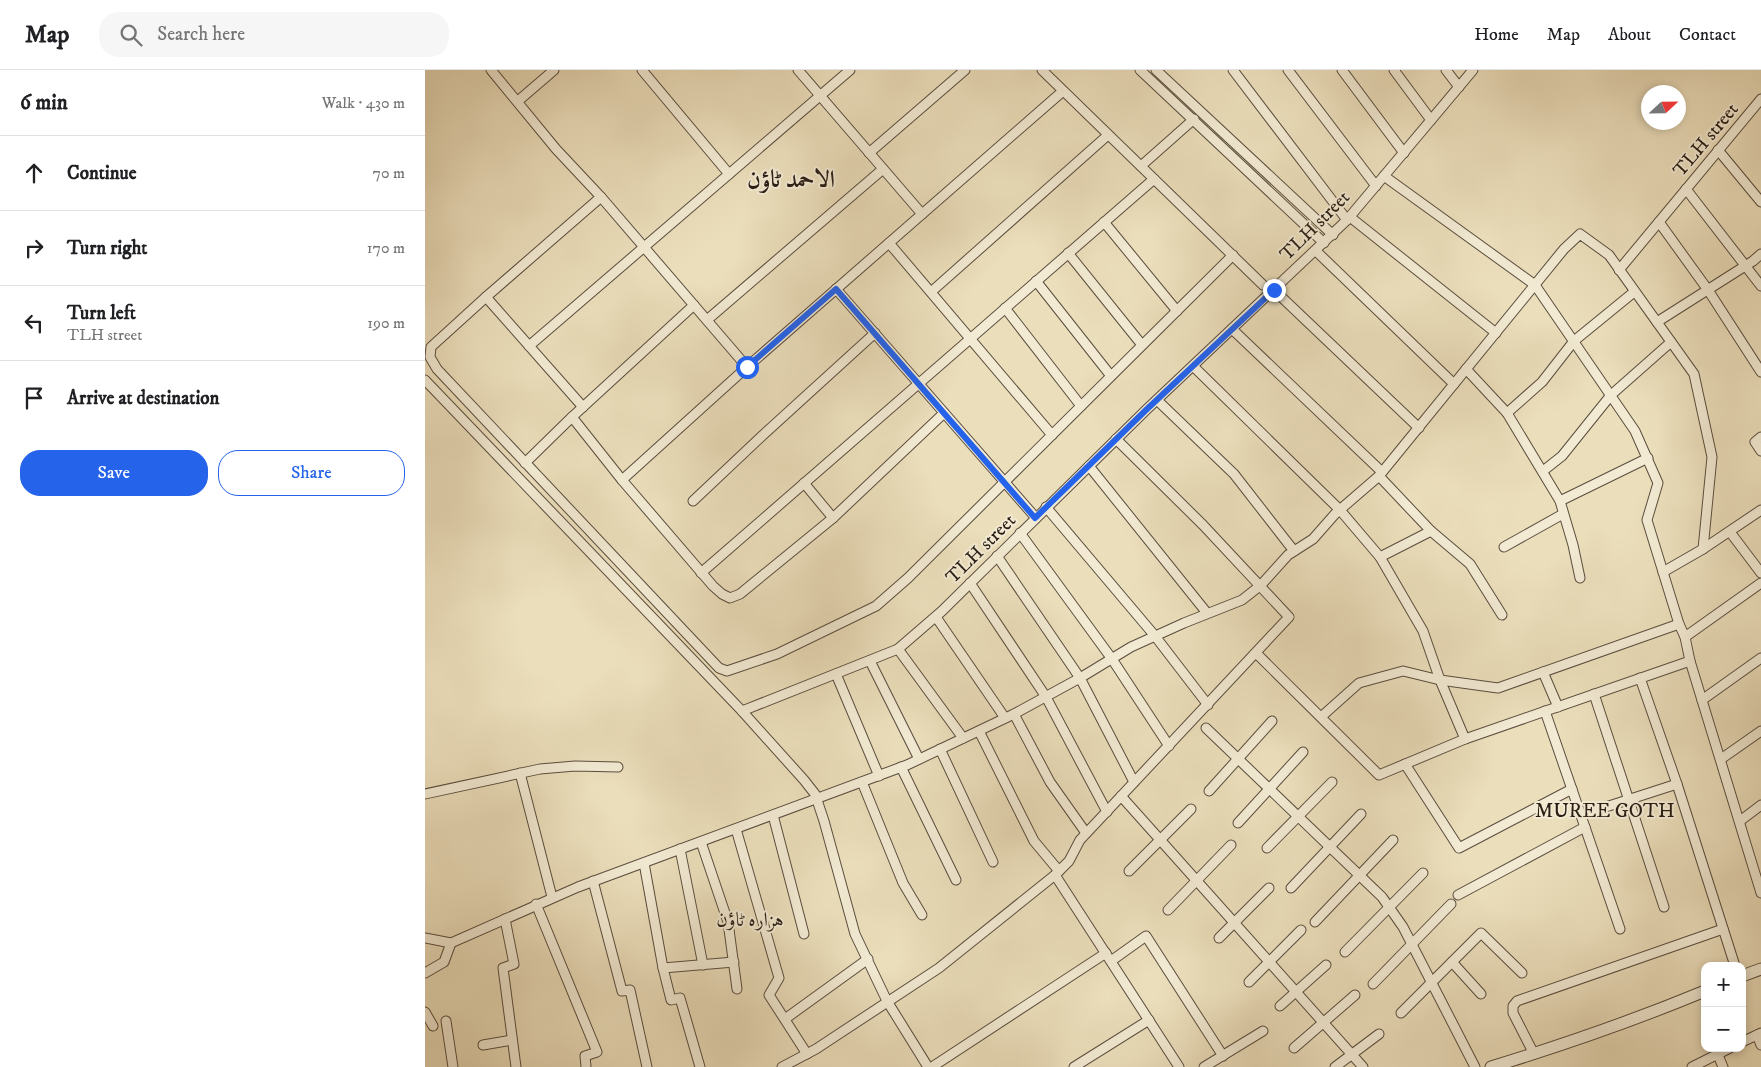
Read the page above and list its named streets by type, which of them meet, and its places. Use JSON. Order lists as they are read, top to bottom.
{
  "streets": {
    "street": ["TLH street"]
  },
  "districts": ["الاحمد ٹاؤن", "MUREE GOTH", "ہزارہ ٹاؤن"],
  "north": "right",
  "page": {
    "header": "Map",
    "search": "Search here",
    "nav": [
      "Home",
      "Map",
      "About",
      "Contact"
    ],
    "heading": ["6 min", "Walk · 430 m"],
    "list": [
      ["Continue", "70 m"],
      ["Turn right", "170 m"],
      ["Turn left", "TLH street", "190 m"],
      "Arrive at destination"
    ],
    "buttons": ["Save", "Share"],
    "map_buttons": ["+", "−"]
  }
}
